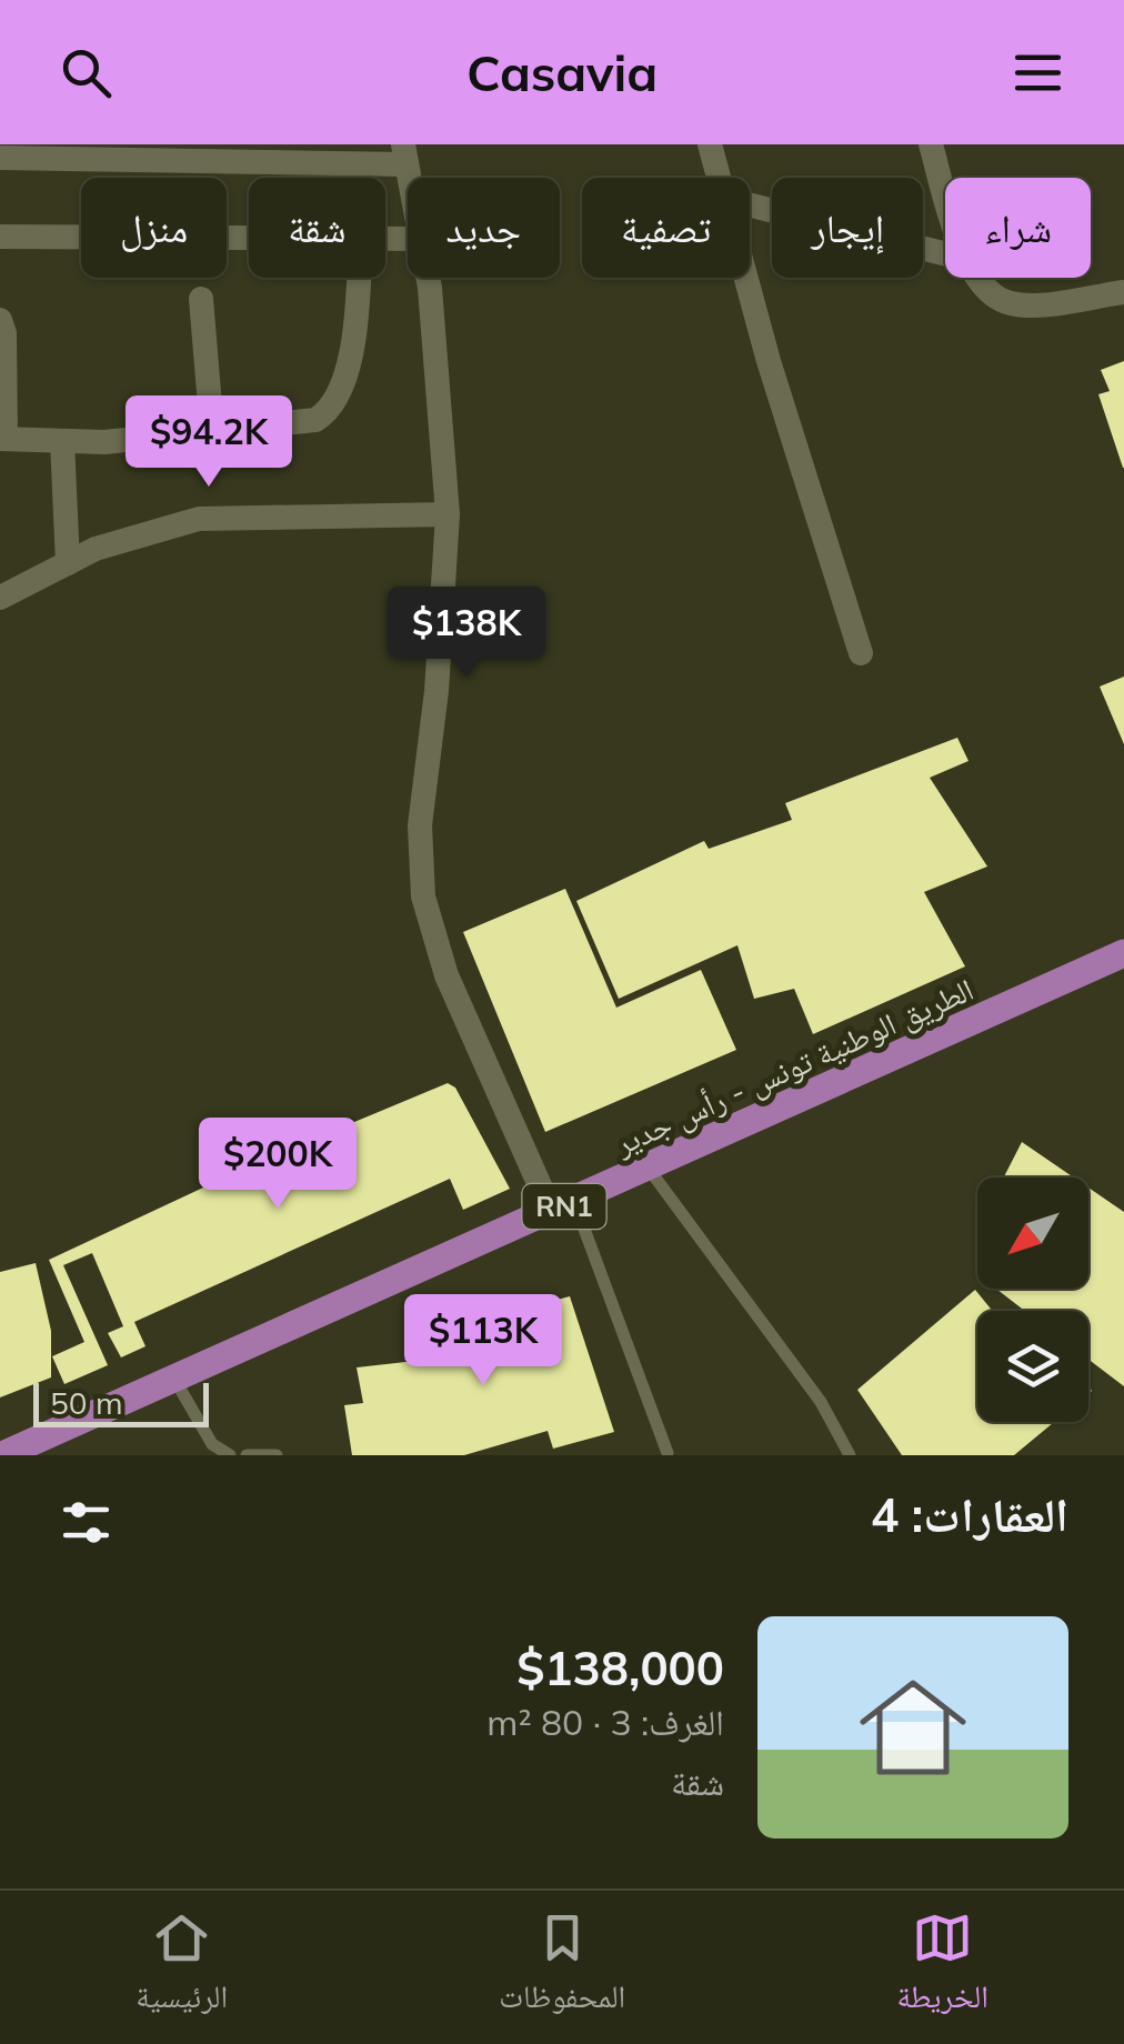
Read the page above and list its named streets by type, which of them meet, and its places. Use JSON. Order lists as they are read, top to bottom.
{
  "streets": {
    "main road": ["الطريق الوطنية تونس - رأس جدير", "RN1"]
  },
  "scale_bar": "50 m",
  "north": "bottom left",
  "page": {
    "header": "Casavia",
    "chip": [
      "شراء",
      "إيجار",
      "تصفية",
      "جديد",
      "شقة",
      "منزل"
    ],
    "price": [
      "$94.2K",
      "$138K",
      "$200K",
      "$113K"
    ],
    "scale": "50 m",
    "heading": "العقارات: 4",
    "list": [
      {
        "name": "$138,000",
        "note": "الغرف: 3 · 80 m² · شقة"
      }
    ],
    "tabs": ["الخريطة", "المحفوظات", "الرئيسية"]
  }
}
